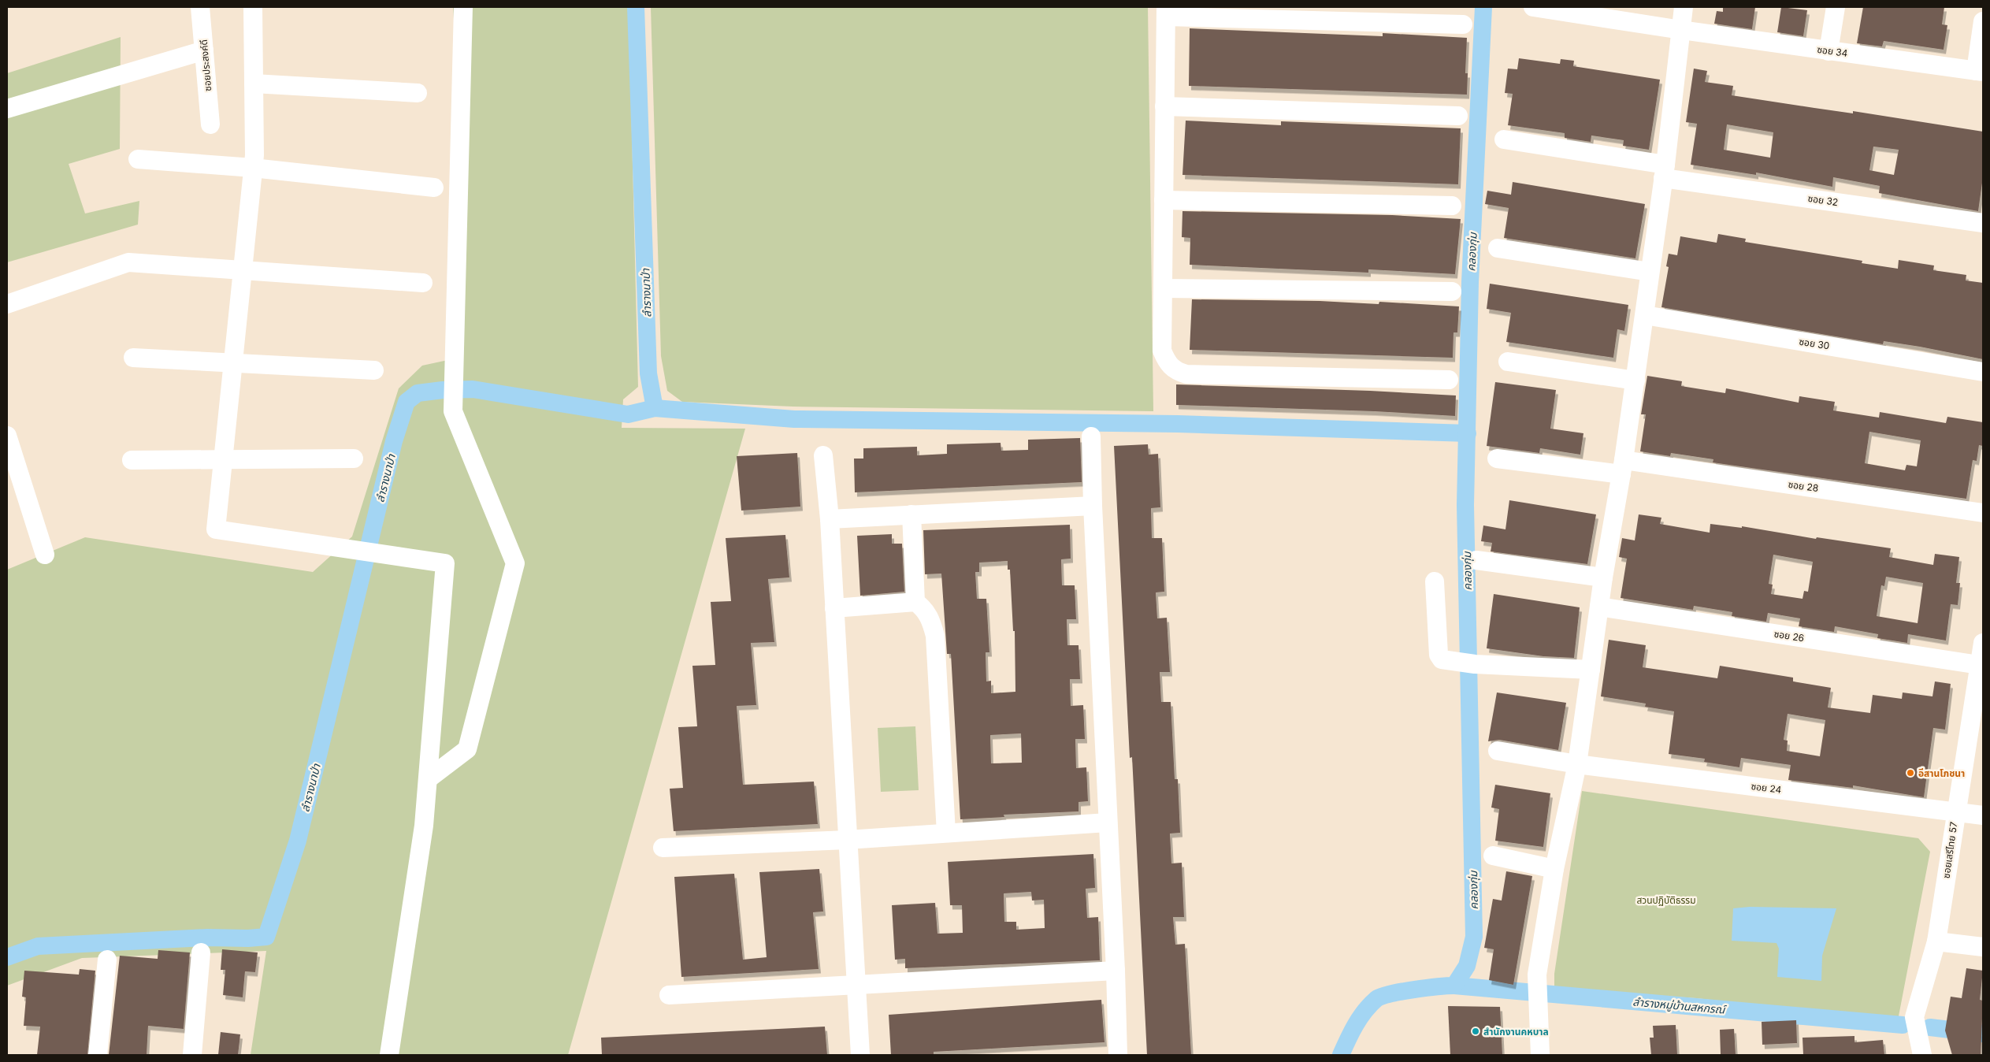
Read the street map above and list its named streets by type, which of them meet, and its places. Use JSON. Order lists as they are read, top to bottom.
{
  "streets": {
    "street": [
      "ซอย 34",
      "ซอยประสงค์ดี",
      "ซอย 32",
      "ซอย 30",
      "ซอย 28",
      "ซอย 26",
      "ซอย 24",
      "ซอยเสรีไทย 57"
    ]
  },
  "crossings": [
    ["ซอย 26", "ซอยเสรีไทย 57"],
    ["ซอย 24", "ซอยเสรีไทย 57"]
  ],
  "water": ["คลองกุ่ม", "ลำรางนาป่า", "ลำรางหมู่บ้านสหกรณ์"],
  "parks": ["สวนปฏิบัติธรรม"],
  "places": ["อีสานโภชนา", "สำนักงานคหบาล"]
}
